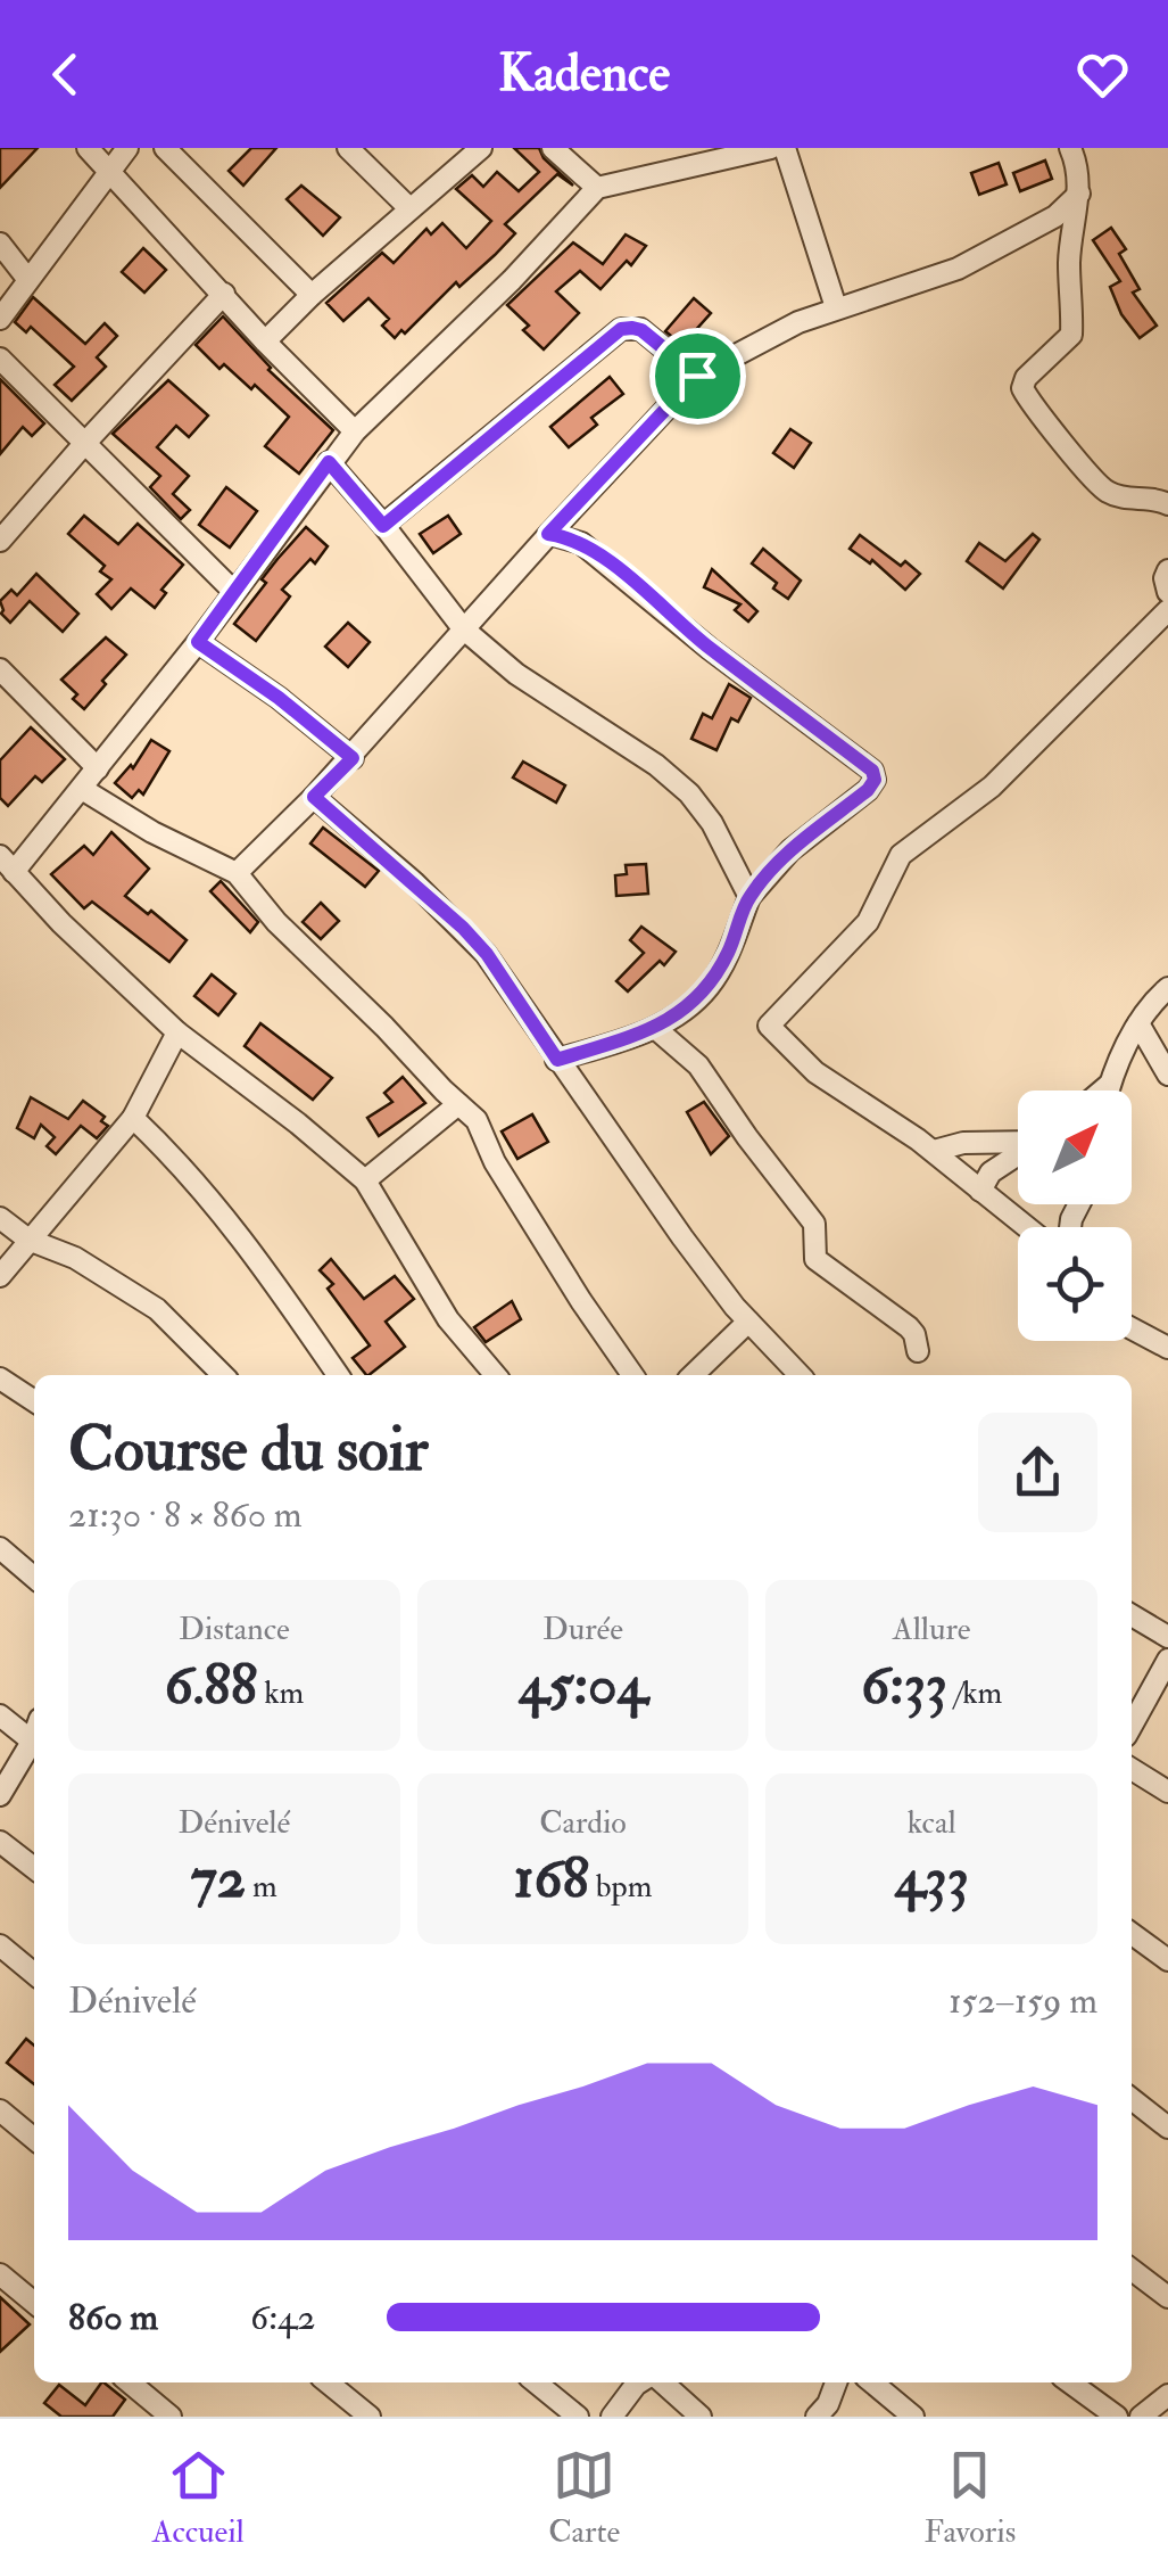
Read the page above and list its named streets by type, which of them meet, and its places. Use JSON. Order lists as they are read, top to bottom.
{
  "north": "top right",
  "page": {
    "header": "Kadence",
    "heading": ["Course du soir", "21:30 · 8 × 860 m"],
    "stats": [
      ["Distance", "6.88 km"],
      ["Durée", "45:04"],
      ["Allure", "6:33 /km"],
      ["Dénivelé", "72 m"],
      ["Cardio", "168 bpm"],
      ["kcal", "433"]
    ],
    "chart": ["Dénivelé", "152–159 m"],
    "list": [
      {
        "name": "860 m",
        "note": "6:42"
      }
    ],
    "tabs": ["Accueil", "Carte", "Favoris"]
  }
}
